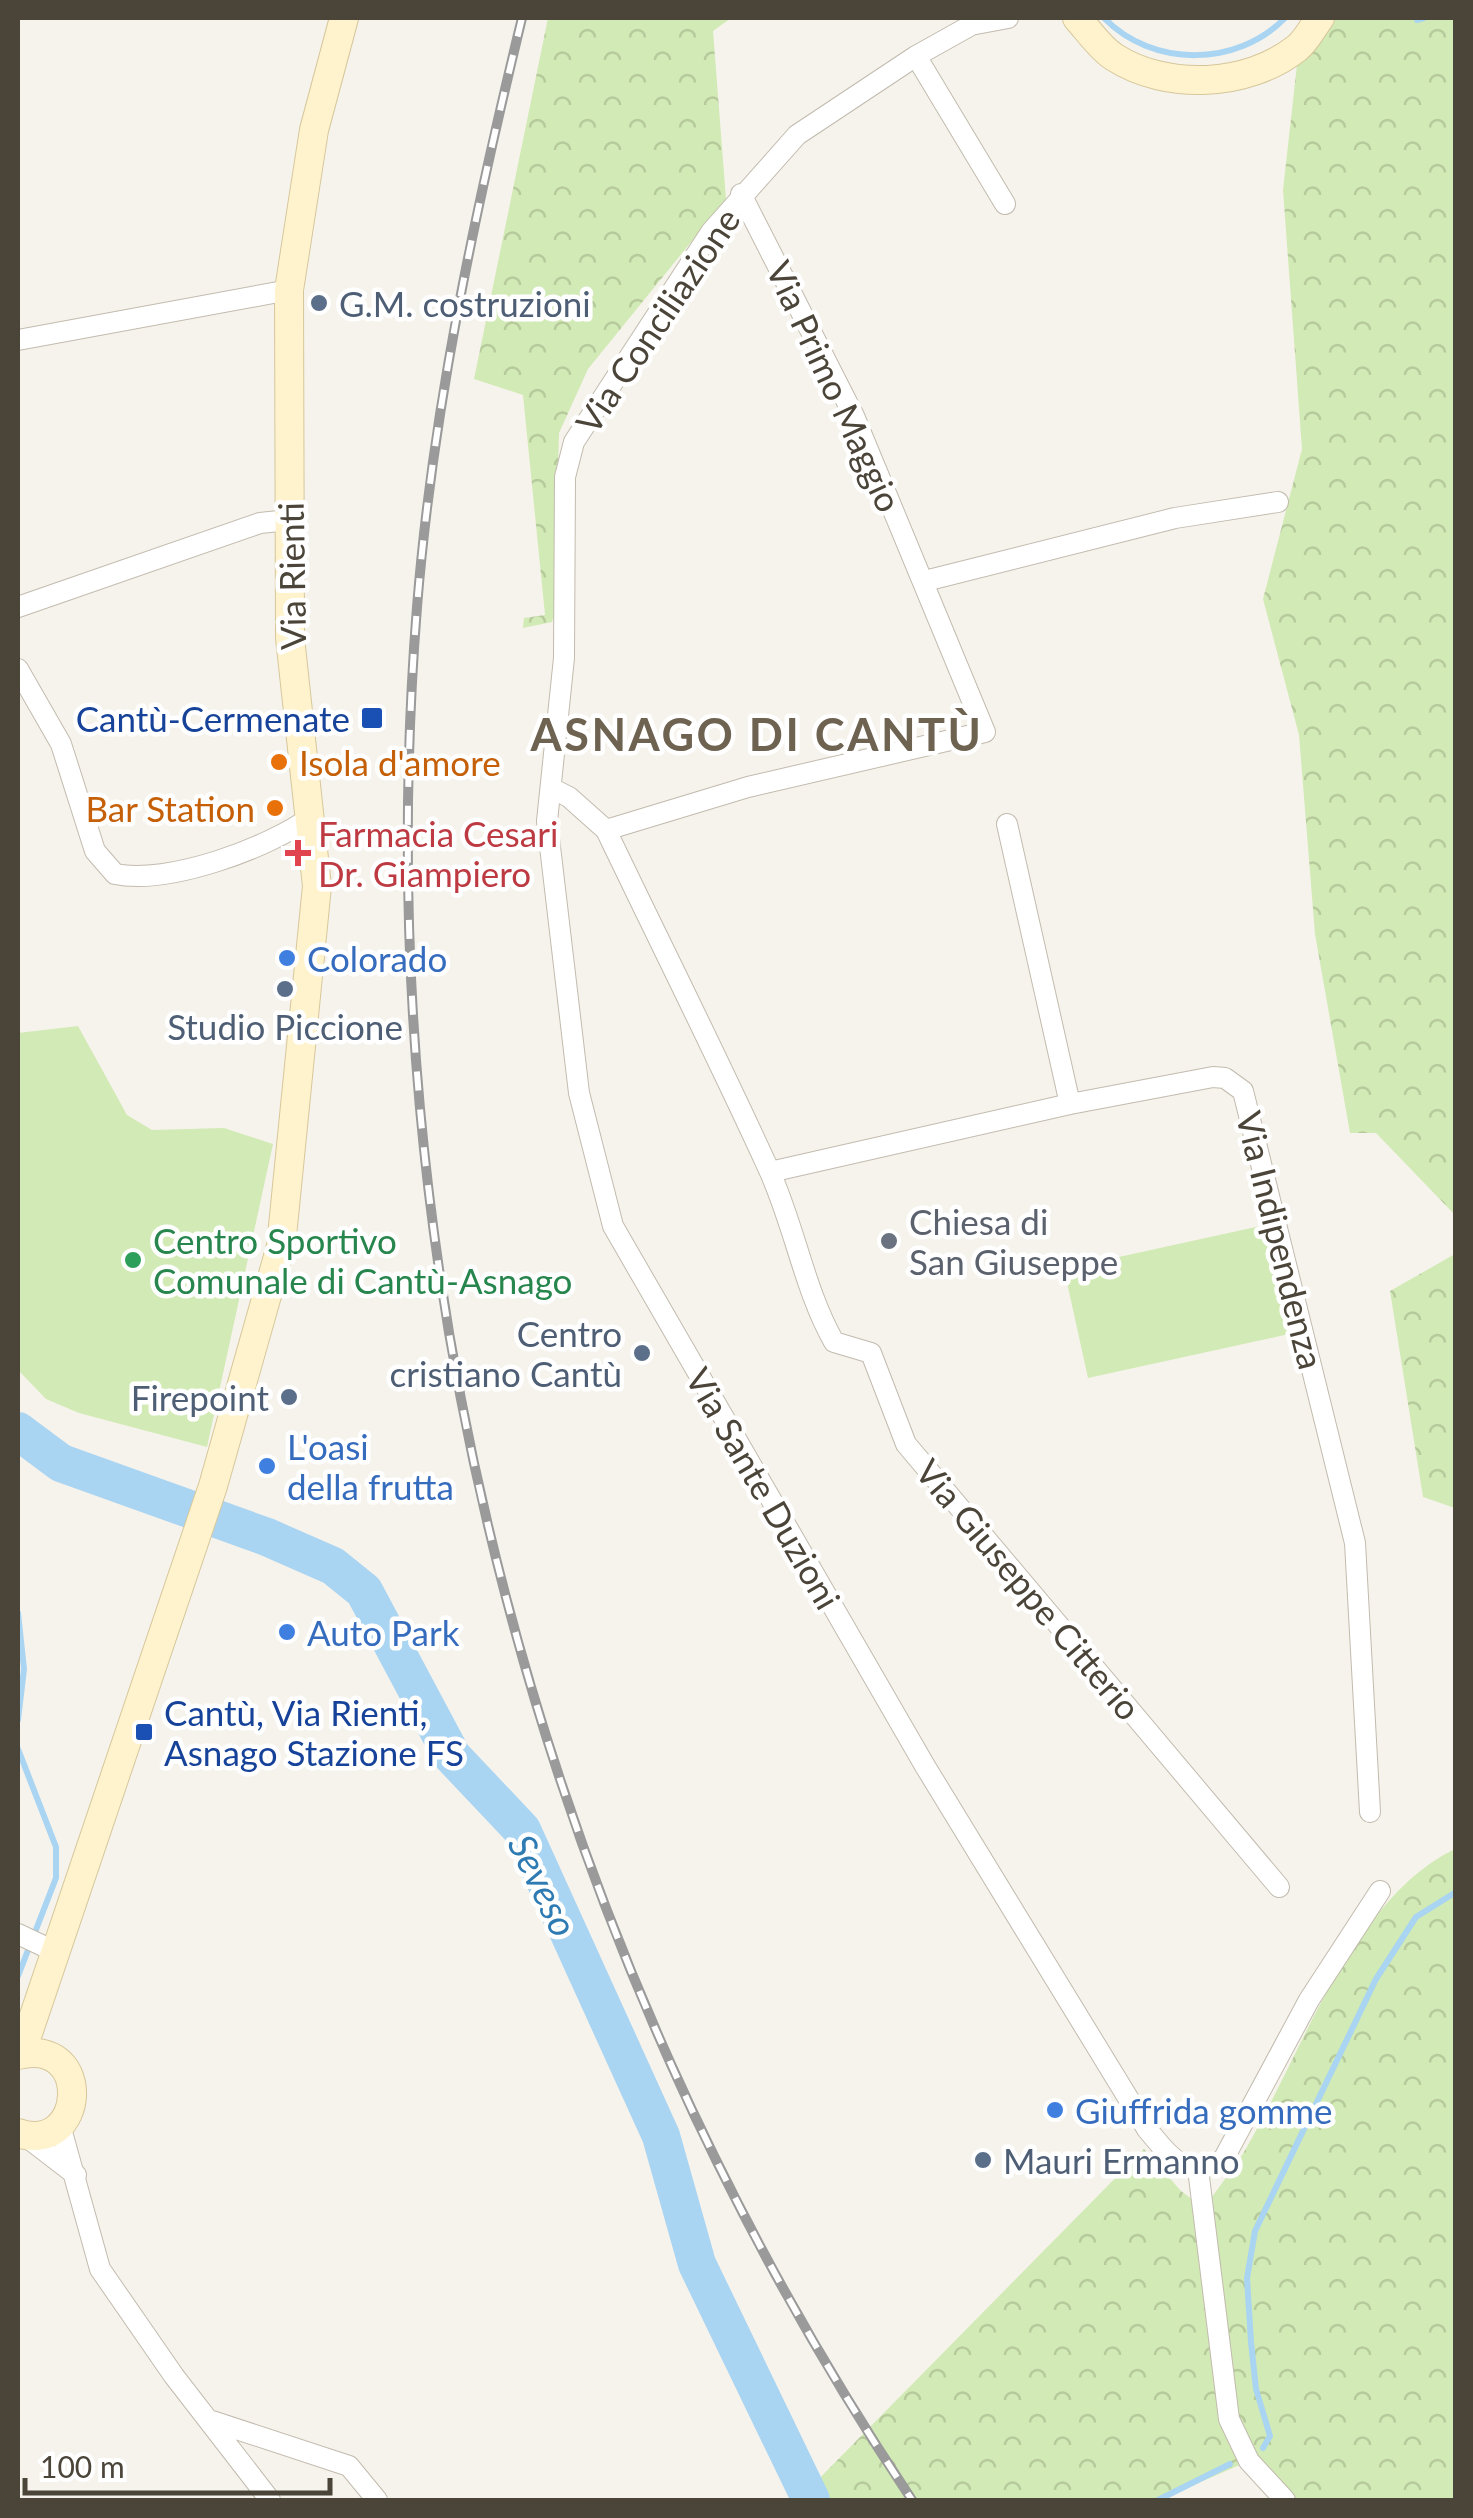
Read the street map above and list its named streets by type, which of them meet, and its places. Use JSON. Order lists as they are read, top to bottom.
{
  "streets": {
    "main road": ["Via Rienti"],
    "street": [
      "Via Conciliazione",
      "Via Primo Maggio",
      "Via Indipendenza",
      "Via Sante Duzioni",
      "Via Giuseppe Citterio"
    ]
  },
  "crossings": [
    ["Via Conciliazione", "Via Primo Maggio"],
    ["Via Conciliazione", "Via Sante Duzioni"],
    ["Via Indipendenza", "Via Giuseppe Citterio"]
  ],
  "districts": ["ASNAGO DI CANTÙ"],
  "water": ["Seveso"],
  "places": {
    "other": [
      "G.M. costruzioni",
      "Isola d'amore",
      "Bar Station",
      "Colorado",
      "Studio Piccione",
      "Chiesa di San Giuseppe",
      "Centro Sportivo Comunale di Cantù-Asnago",
      "Centro cristiano Cantù",
      "Firepoint",
      "L'oasi della frutta",
      "Auto Park",
      "Giuffrida gomme",
      "Mauri Ermanno"
    ],
    "transit": ["Cantù-Cermenate", "Cantù, Via Rienti, Asnago Stazione FS"],
    "health": ["Farmacia Cesari Dr. Giampiero"]
  },
  "scale_bar": "100 m"
}
